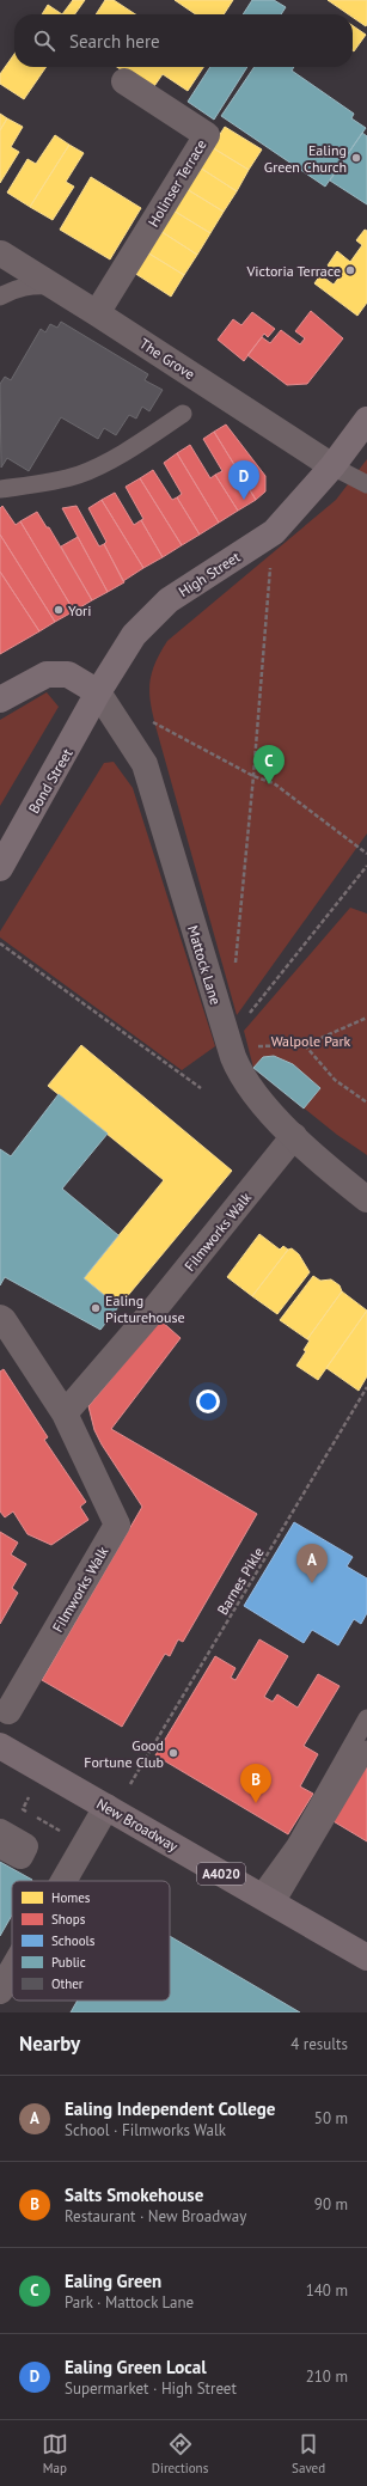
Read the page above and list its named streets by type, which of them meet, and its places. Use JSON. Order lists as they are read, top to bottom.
{
  "streets": {
    "main road": [
      "High Street",
      "Bond Street",
      "New Broadway",
      "A4020"
    ],
    "street": [
      "Holinser Terrace",
      "The Grove",
      "Mattock Lane",
      "Filmworks Walk"
    ],
    "path": ["Barnes Pikle"]
  },
  "crossings": [
    ["Holinser Terrace", "The Grove"],
    ["The Grove", "High Street"],
    ["High Street", "Bond Street"],
    ["High Street", "Mattock Lane"],
    ["Bond Street", "Mattock Lane"],
    ["Mattock Lane", "Filmworks Walk"],
    ["New Broadway", "A4020"]
  ],
  "parks": ["Walpole Park"],
  "places": [
    "Ealing Green Church",
    "Victoria Terrace",
    "Yori",
    "Ealing Picturehouse",
    "Good Fortune Club"
  ],
  "legend": [
    "Homes",
    "Shops",
    "Schools",
    "Public",
    "Other"
  ],
  "page": {
    "search": "Search here",
    "pins": [
      "D",
      "C",
      "A",
      "B"
    ],
    "heading": ["Nearby", "4 results"],
    "list": [
      {
        "mark": "A",
        "name": "Ealing Independent College",
        "note": "School · Filmworks Walk",
        "value": "50 m"
      },
      {
        "mark": "B",
        "name": "Salts Smokehouse",
        "note": "Restaurant · New Broadway",
        "value": "90 m"
      },
      {
        "mark": "C",
        "name": "Ealing Green",
        "note": "Park · Mattock Lane",
        "value": "140 m"
      },
      {
        "mark": "D",
        "name": "Ealing Green Local",
        "note": "Supermarket · High Street",
        "value": "210 m"
      }
    ],
    "nav": ["Map", "Directions", "Saved"]
  }
}
